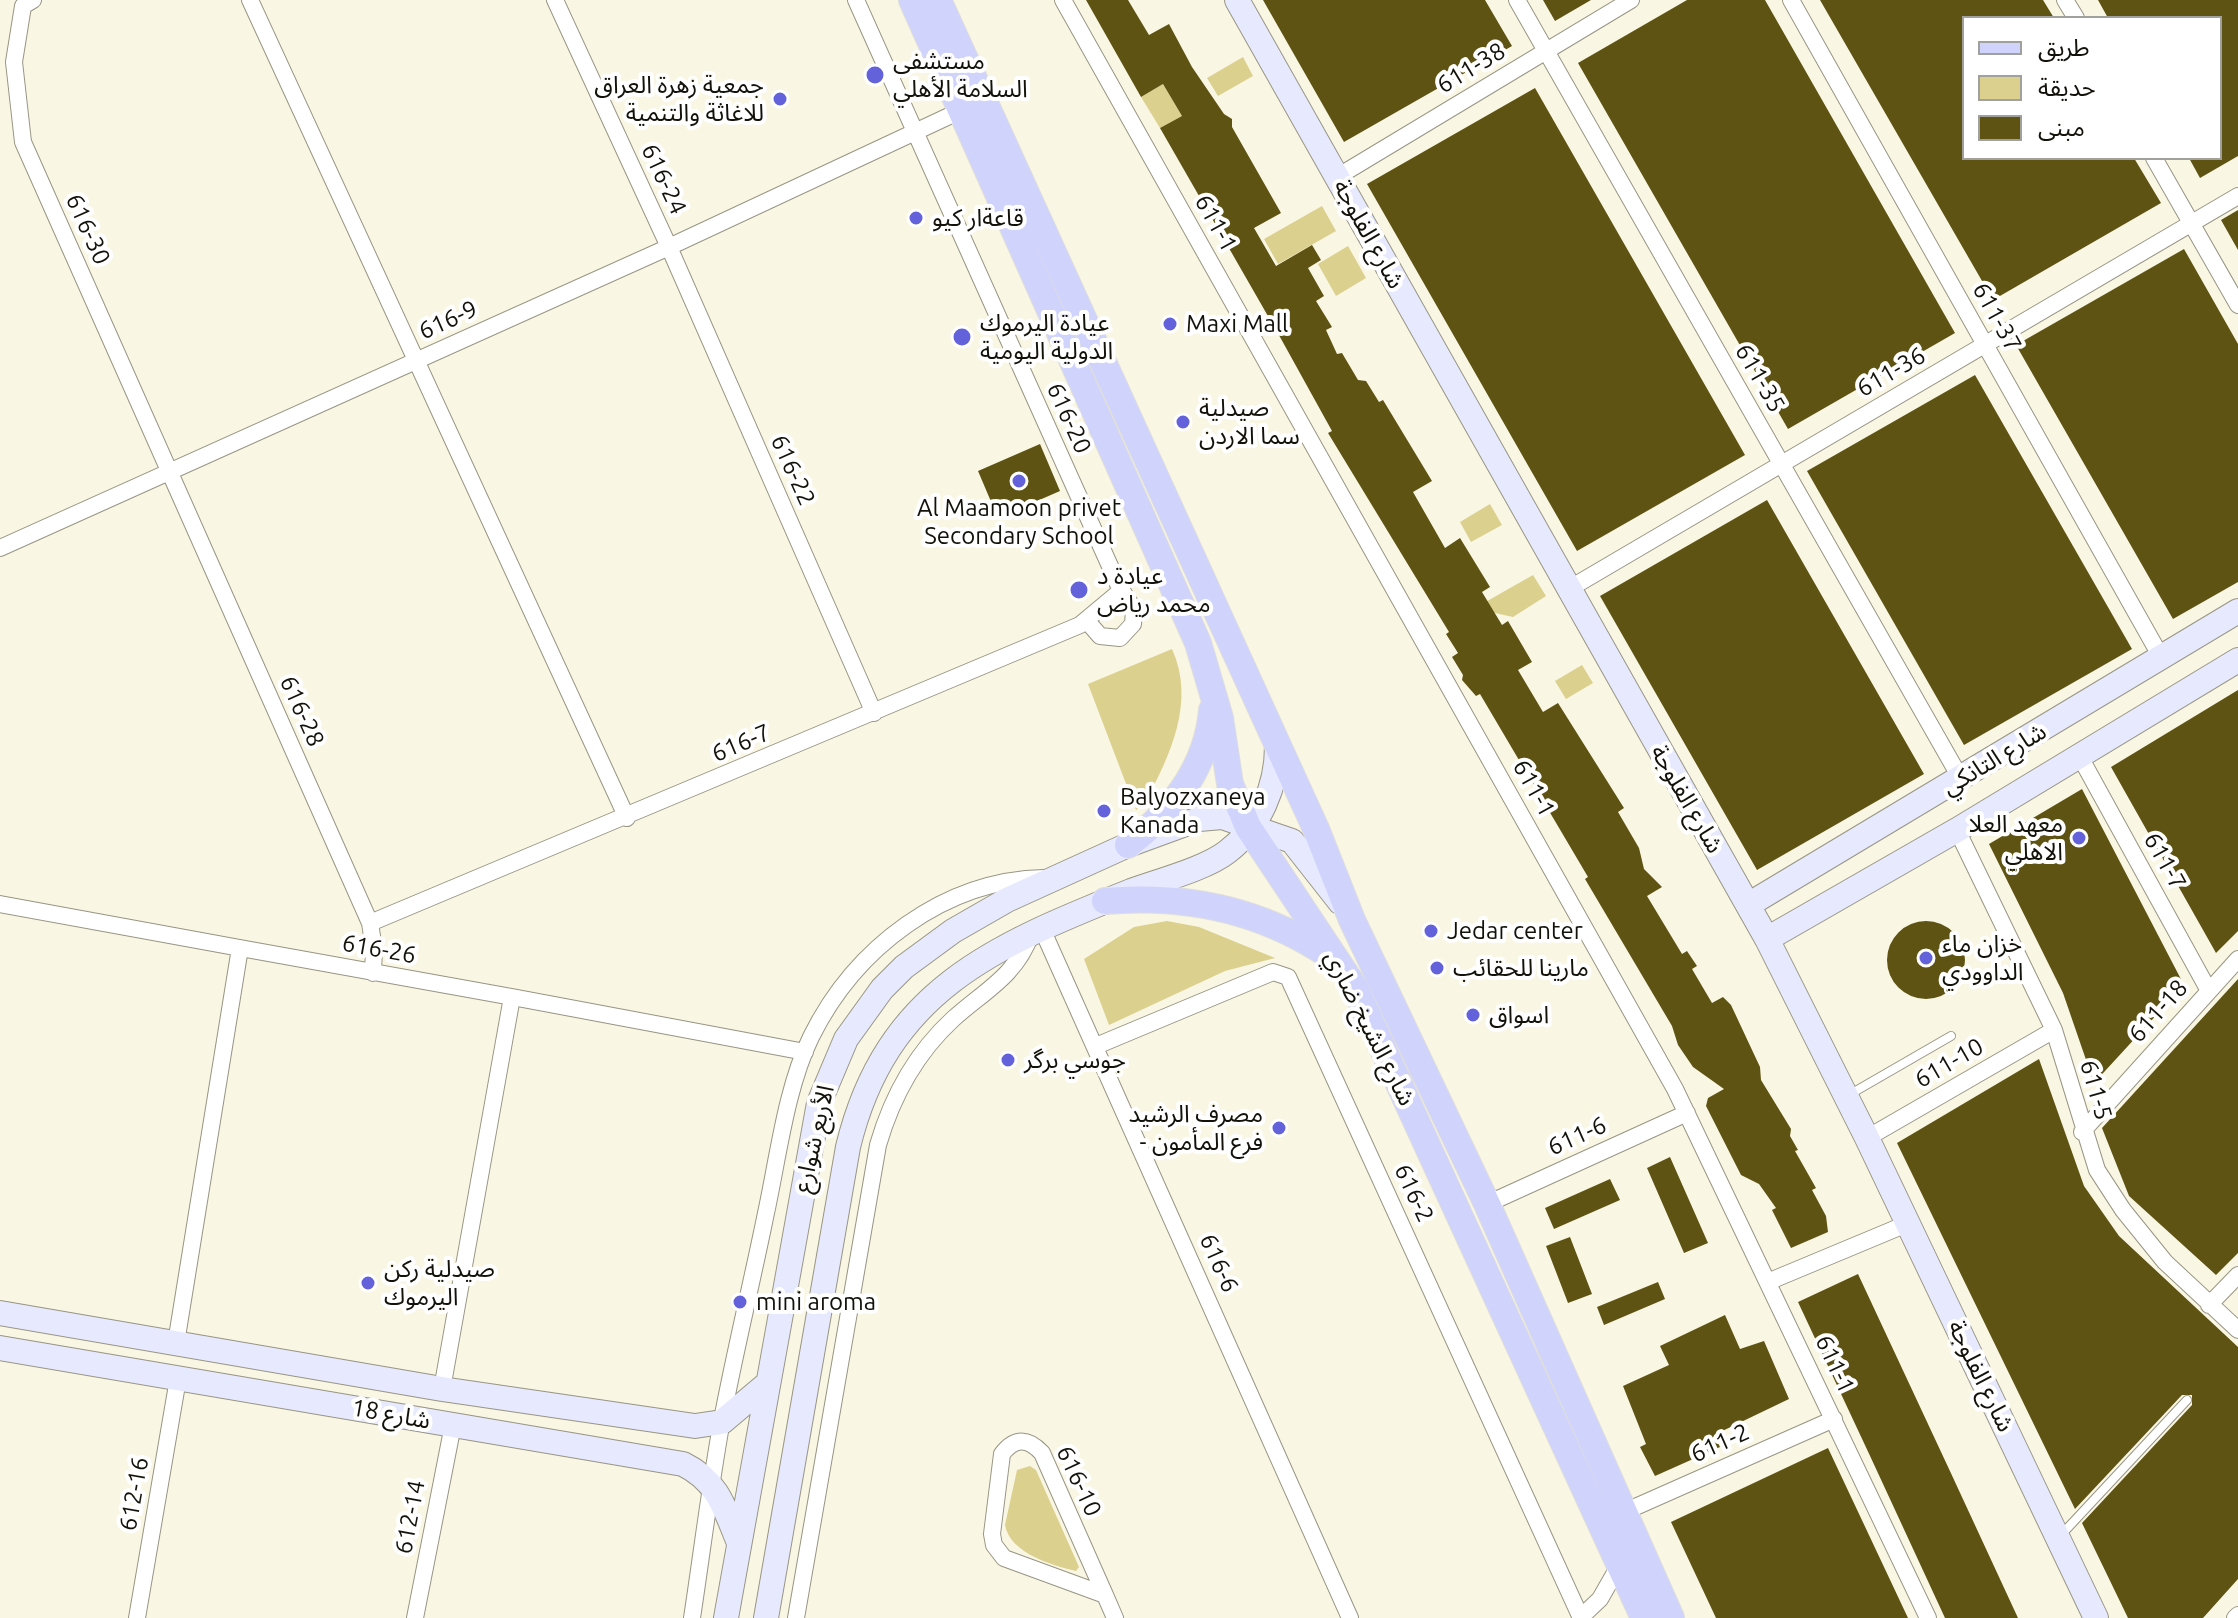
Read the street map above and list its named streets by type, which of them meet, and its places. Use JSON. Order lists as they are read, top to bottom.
{
  "streets": {
    "main road": ["شارع الشيخ ضاري"],
    "street": [
      "611-38",
      "616-24",
      "611-1",
      "616-30",
      "شارع الفلوجة",
      "611-37",
      "616-9",
      "611-36",
      "611-35",
      "616-20",
      "616-22",
      "616-28",
      "616-7",
      "شارع التانكي",
      "611-7",
      "616-26",
      "611-18",
      "611-10",
      "611-5",
      "611-6",
      "الأربع شوارع",
      "616-2",
      "616-6",
      "شارع 18",
      "611-2",
      "616-10",
      "612-16",
      "612-14"
    ]
  },
  "crossings": [
    ["611-38", "شارع الفلوجة"],
    ["611-38", "611-35"],
    ["616-24", "616-9"],
    ["616-24", "616-22"],
    ["611-1", "611-6"],
    ["611-1", "611-2"],
    ["616-30", "616-9"],
    ["616-30", "616-28"],
    ["شارع الفلوجة", "611-36"],
    ["شارع الفلوجة", "شارع التانكي"],
    ["شارع الفلوجة", "611-10"],
    ["611-37", "611-36"],
    ["611-37", "شارع التانكي"],
    ["616-9", "616-20"],
    ["616-9", "616-22"],
    ["616-9", "616-28"],
    ["616-9", "شارع الشيخ ضاري"],
    ["611-36", "611-35"],
    ["611-35", "شارع التانكي"],
    ["616-20", "616-7"],
    ["616-22", "616-7"],
    ["616-28", "616-7"],
    ["616-28", "616-26"],
    ["شارع التانكي", "611-7"],
    ["شارع التانكي", "611-5"],
    ["611-7", "611-18"],
    ["611-18", "611-5"],
    ["شارع الشيخ ضاري", "611-6"],
    ["شارع الشيخ ضاري", "الأربع شوارع"],
    ["شارع الشيخ ضاري", "611-2"],
    ["611-10", "611-5"],
    ["الأربع شوارع", "616-6"],
    ["616-2", "616-6"],
    ["شارع 18", "612-16"],
    ["شارع 18", "612-14"]
  ],
  "places": [
    "مستشفى السلامة الأهلي",
    "جمعية زهرة العراق للاغاثة والتنمية",
    "قاعةار كيو",
    "Maxi Mall",
    "عيادة اليرموك الدولية اليومية",
    "صيدلية سما الاردن",
    "Al Maamoon privet Secondary School",
    "عيادة د محمد رياض",
    "Balyozxaneya Kanada",
    "معهد العلا الاهلي",
    "Jedar center",
    "خزان ماء الداوودي",
    "مارينا للحقائب",
    "اسواق",
    "جوسي برگر",
    "مصرف الرشيد - فرع المأمون",
    "صيدلية ركن اليرموك",
    "mini aroma"
  ],
  "legend": ["طريق", "حديقة", "مبنى"]
}
